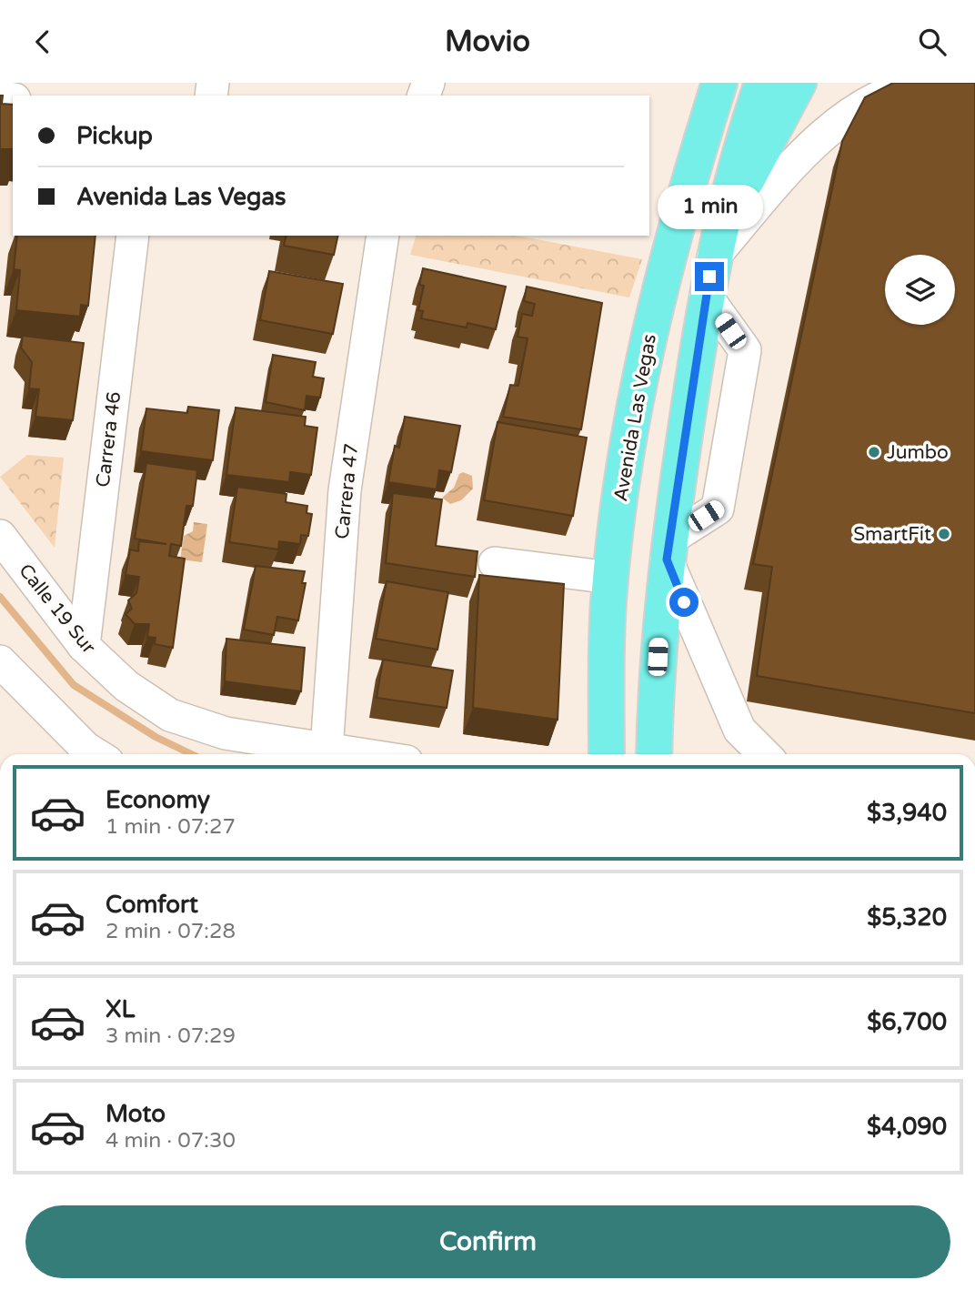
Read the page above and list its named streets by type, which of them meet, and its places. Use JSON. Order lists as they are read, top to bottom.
{
  "streets": {
    "main road": ["Avenida Las Vegas"],
    "street": ["Carrera 46", "Carrera 47", "Calle 19 Sur"]
  },
  "crossings": [
    ["Carrera 46", "Calle 19 Sur"],
    ["Carrera 47", "Calle 19 Sur"]
  ],
  "places": ["Jumbo", "SmartFit"],
  "page": {
    "header": "Movio",
    "banner": ["Pickup", "Avenida Las Vegas"],
    "bubble": "1 min",
    "list": [
      {
        "name": "Economy",
        "note": "1 min · 07:27",
        "value": "$3,940"
      },
      {
        "name": "Comfort",
        "note": "2 min · 07:28",
        "value": "$5,320"
      },
      {
        "name": "XL",
        "note": "3 min · 07:29",
        "value": "$6,700"
      },
      {
        "name": "Moto",
        "note": "4 min · 07:30",
        "value": "$4,090"
      }
    ],
    "buttons": "Confirm"
  }
}
